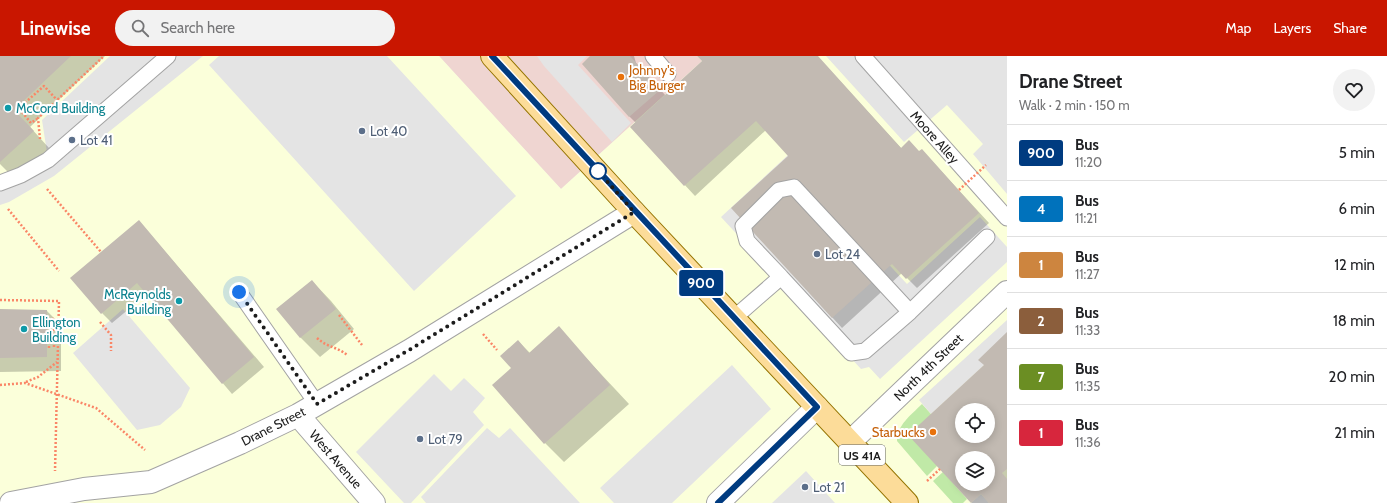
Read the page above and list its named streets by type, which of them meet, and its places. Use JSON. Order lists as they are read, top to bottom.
{
  "streets": {
    "main road": ["US 41A"],
    "street": ["North 4th Street", "Drane Street", "West Avenue"],
    "lane": ["Moore Alley"]
  },
  "crossings": [
    ["North 4th Street", "US 41A"],
    ["Drane Street", "US 41A"],
    ["Drane Street", "West Avenue"]
  ],
  "places": [
    "Johnny's Big Burger",
    "McCord Building",
    "Lot 40",
    "Lot 41",
    "Lot 24",
    "McReynolds Building",
    "Ellington Building",
    "Starbucks",
    "Lot 79",
    "Lot 21"
  ],
  "lines": ["bus line 900"],
  "page": {
    "header": "Linewise",
    "search": "Search here",
    "nav": ["Map", "Layers", "Share"],
    "on_map": "900",
    "heading": ["Drane Street", "Walk · 2 min · 150 m"],
    "list": [
      {
        "mark": "900",
        "name": "Bus",
        "note": "11:20",
        "value": "5 min"
      },
      {
        "mark": "4",
        "name": "Bus",
        "note": "11:21",
        "value": "6 min"
      },
      {
        "mark": "1",
        "name": "Bus",
        "note": "11:27",
        "value": "12 min"
      },
      {
        "mark": "2",
        "name": "Bus",
        "note": "11:33",
        "value": "18 min"
      },
      {
        "mark": "7",
        "name": "Bus",
        "note": "11:35",
        "value": "20 min"
      },
      {
        "mark": "1",
        "name": "Bus",
        "note": "11:36",
        "value": "21 min"
      }
    ]
  }
}
